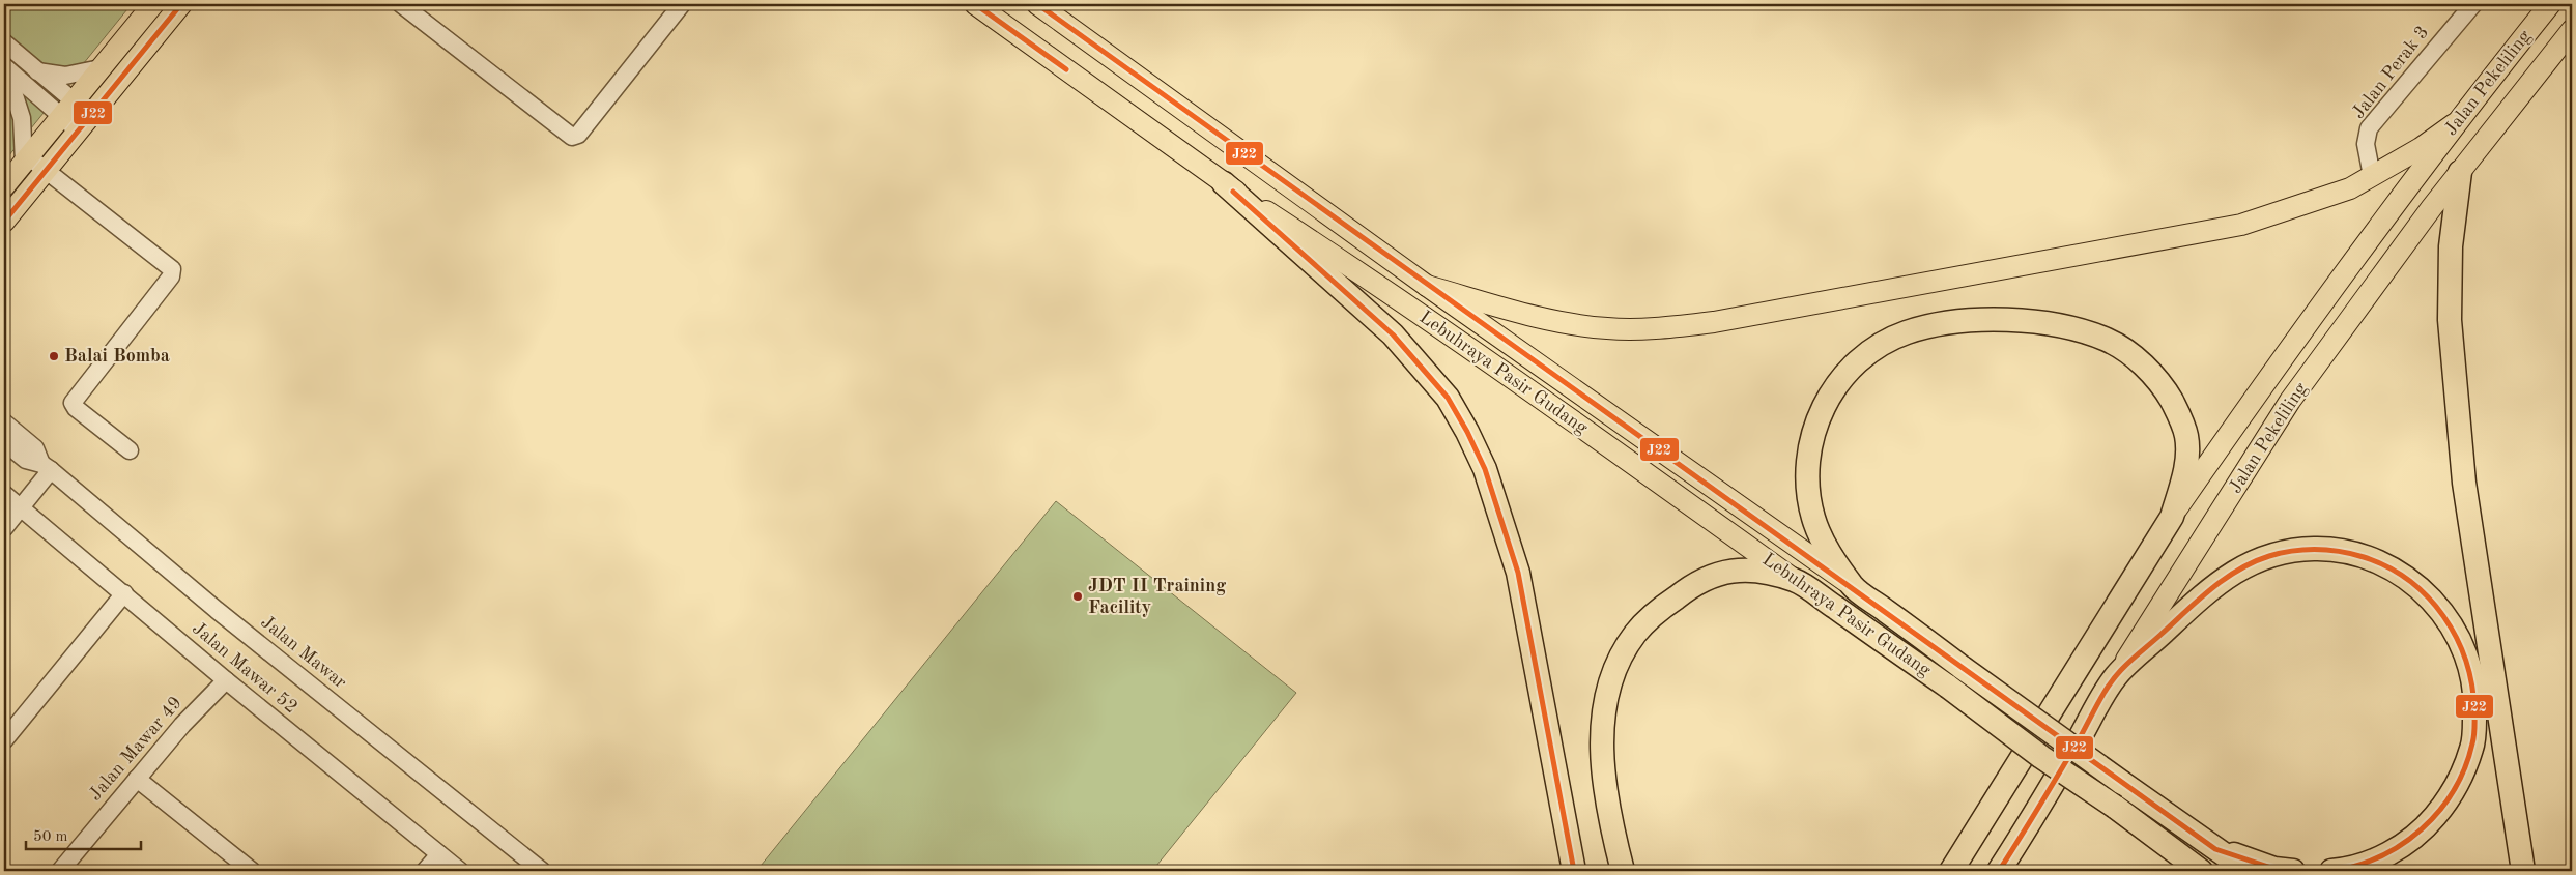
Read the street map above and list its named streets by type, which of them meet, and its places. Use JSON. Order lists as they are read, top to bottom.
{
  "streets": {
    "highway": ["Jalan Pekeliling", "Lebuhraya Pasir Gudang"],
    "street": [
      "Jalan Perak 3",
      "Jalan Mawar",
      "Jalan Mawar 52",
      "Jalan Mawar 49"
    ]
  },
  "crossings": [
    ["Jalan Mawar 52", "Jalan Mawar 49"]
  ],
  "places": ["Balai Bomba", "JDT II Training Facility"],
  "lines": ["transit line J22"],
  "scale_bar": "50 m"
}
